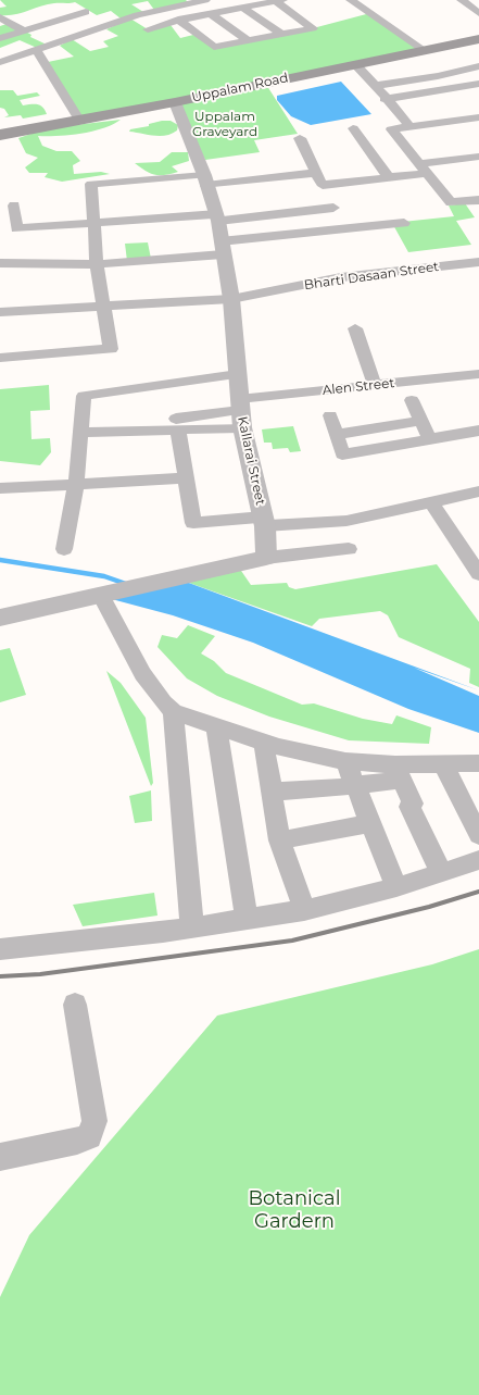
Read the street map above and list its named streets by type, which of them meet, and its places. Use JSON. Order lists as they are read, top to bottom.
{
  "streets": {
    "main road": ["Uppalam Road"],
    "street": ["Bharti Dasaan Street", "Alen Street", "Kallarai Street"]
  },
  "crossings": [
    ["Uppalam Road", "Kallarai Street"],
    ["Bharti Dasaan Street", "Kallarai Street"],
    ["Alen Street", "Kallarai Street"]
  ],
  "parks": ["Uppalam Graveyard", "Botanical Gardern"]
}
